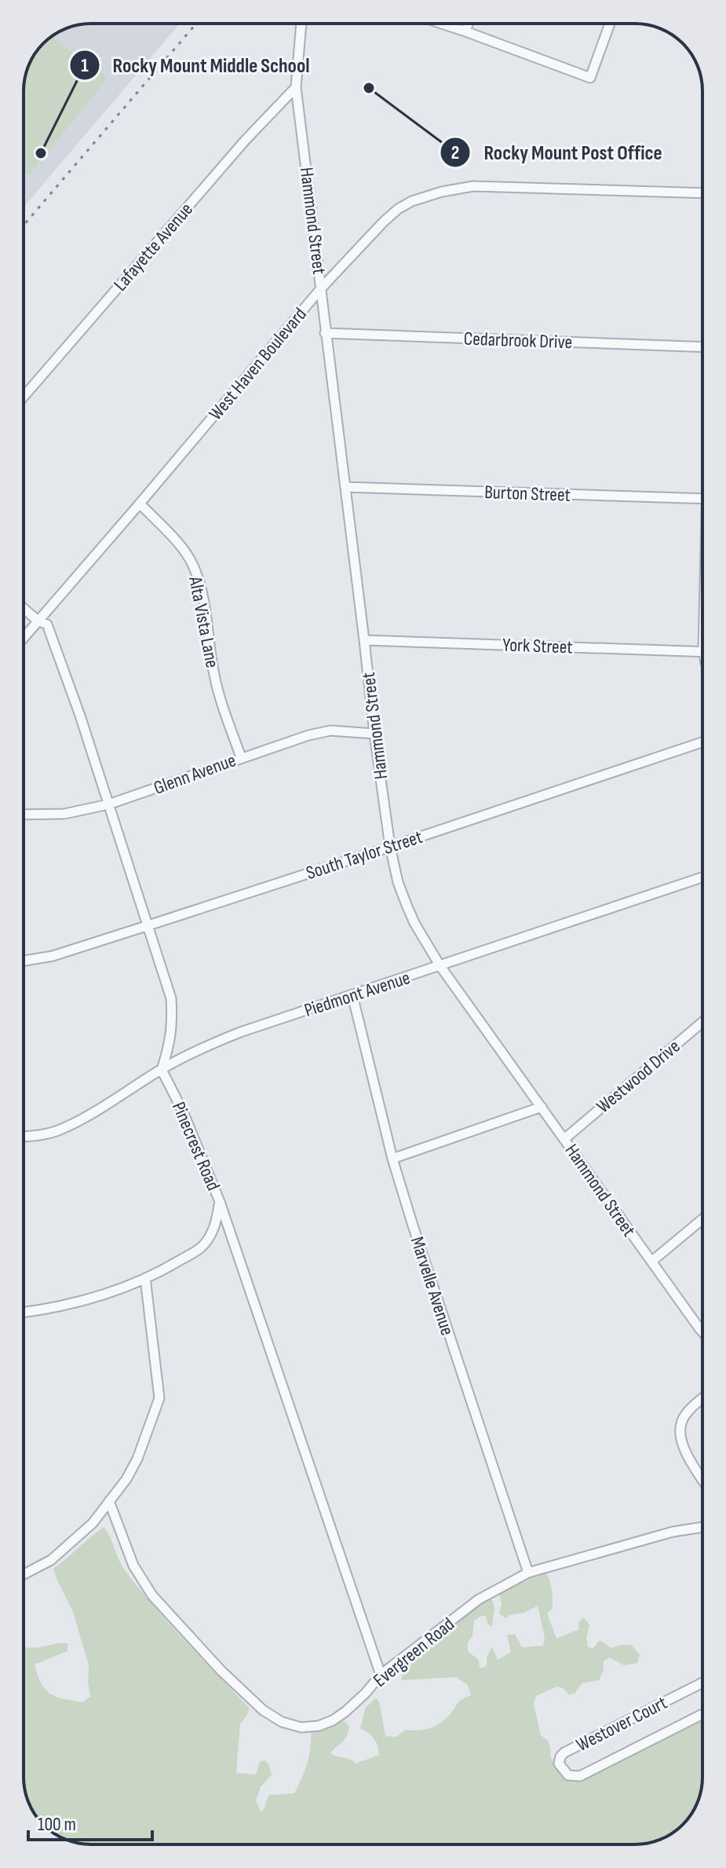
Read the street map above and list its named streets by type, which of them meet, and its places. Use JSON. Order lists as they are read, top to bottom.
{
  "streets": {
    "street": [
      "Hammond Street",
      "Lafayette Avenue",
      "Cedarbrook Drive",
      "West Haven Boulevard",
      "Burton Street",
      "Alta Vista Lane",
      "York Street",
      "Glenn Avenue",
      "South Taylor Street",
      "Piedmont Avenue",
      "Westwood Drive",
      "Pinecrest Road",
      "Marvelle Avenue",
      "Evergreen Road",
      "Westover Court"
    ]
  },
  "crossings": [
    ["Hammond Street", "Lafayette Avenue"],
    ["Hammond Street", "Cedarbrook Drive"],
    ["Hammond Street", "West Haven Boulevard"],
    ["Hammond Street", "Burton Street"],
    ["Hammond Street", "York Street"],
    ["Hammond Street", "Glenn Avenue"],
    ["Hammond Street", "South Taylor Street"],
    ["Hammond Street", "Piedmont Avenue"],
    ["Hammond Street", "Westwood Drive"],
    ["West Haven Boulevard", "Alta Vista Lane"],
    ["Alta Vista Lane", "Glenn Avenue"],
    ["Piedmont Avenue", "Pinecrest Road"],
    ["Piedmont Avenue", "Marvelle Avenue"],
    ["Pinecrest Road", "Evergreen Road"],
    ["Marvelle Avenue", "Evergreen Road"]
  ],
  "places": ["Rocky Mount Post Office", "Rocky Mount Middle School"],
  "scale_bar": "100 m"
}
